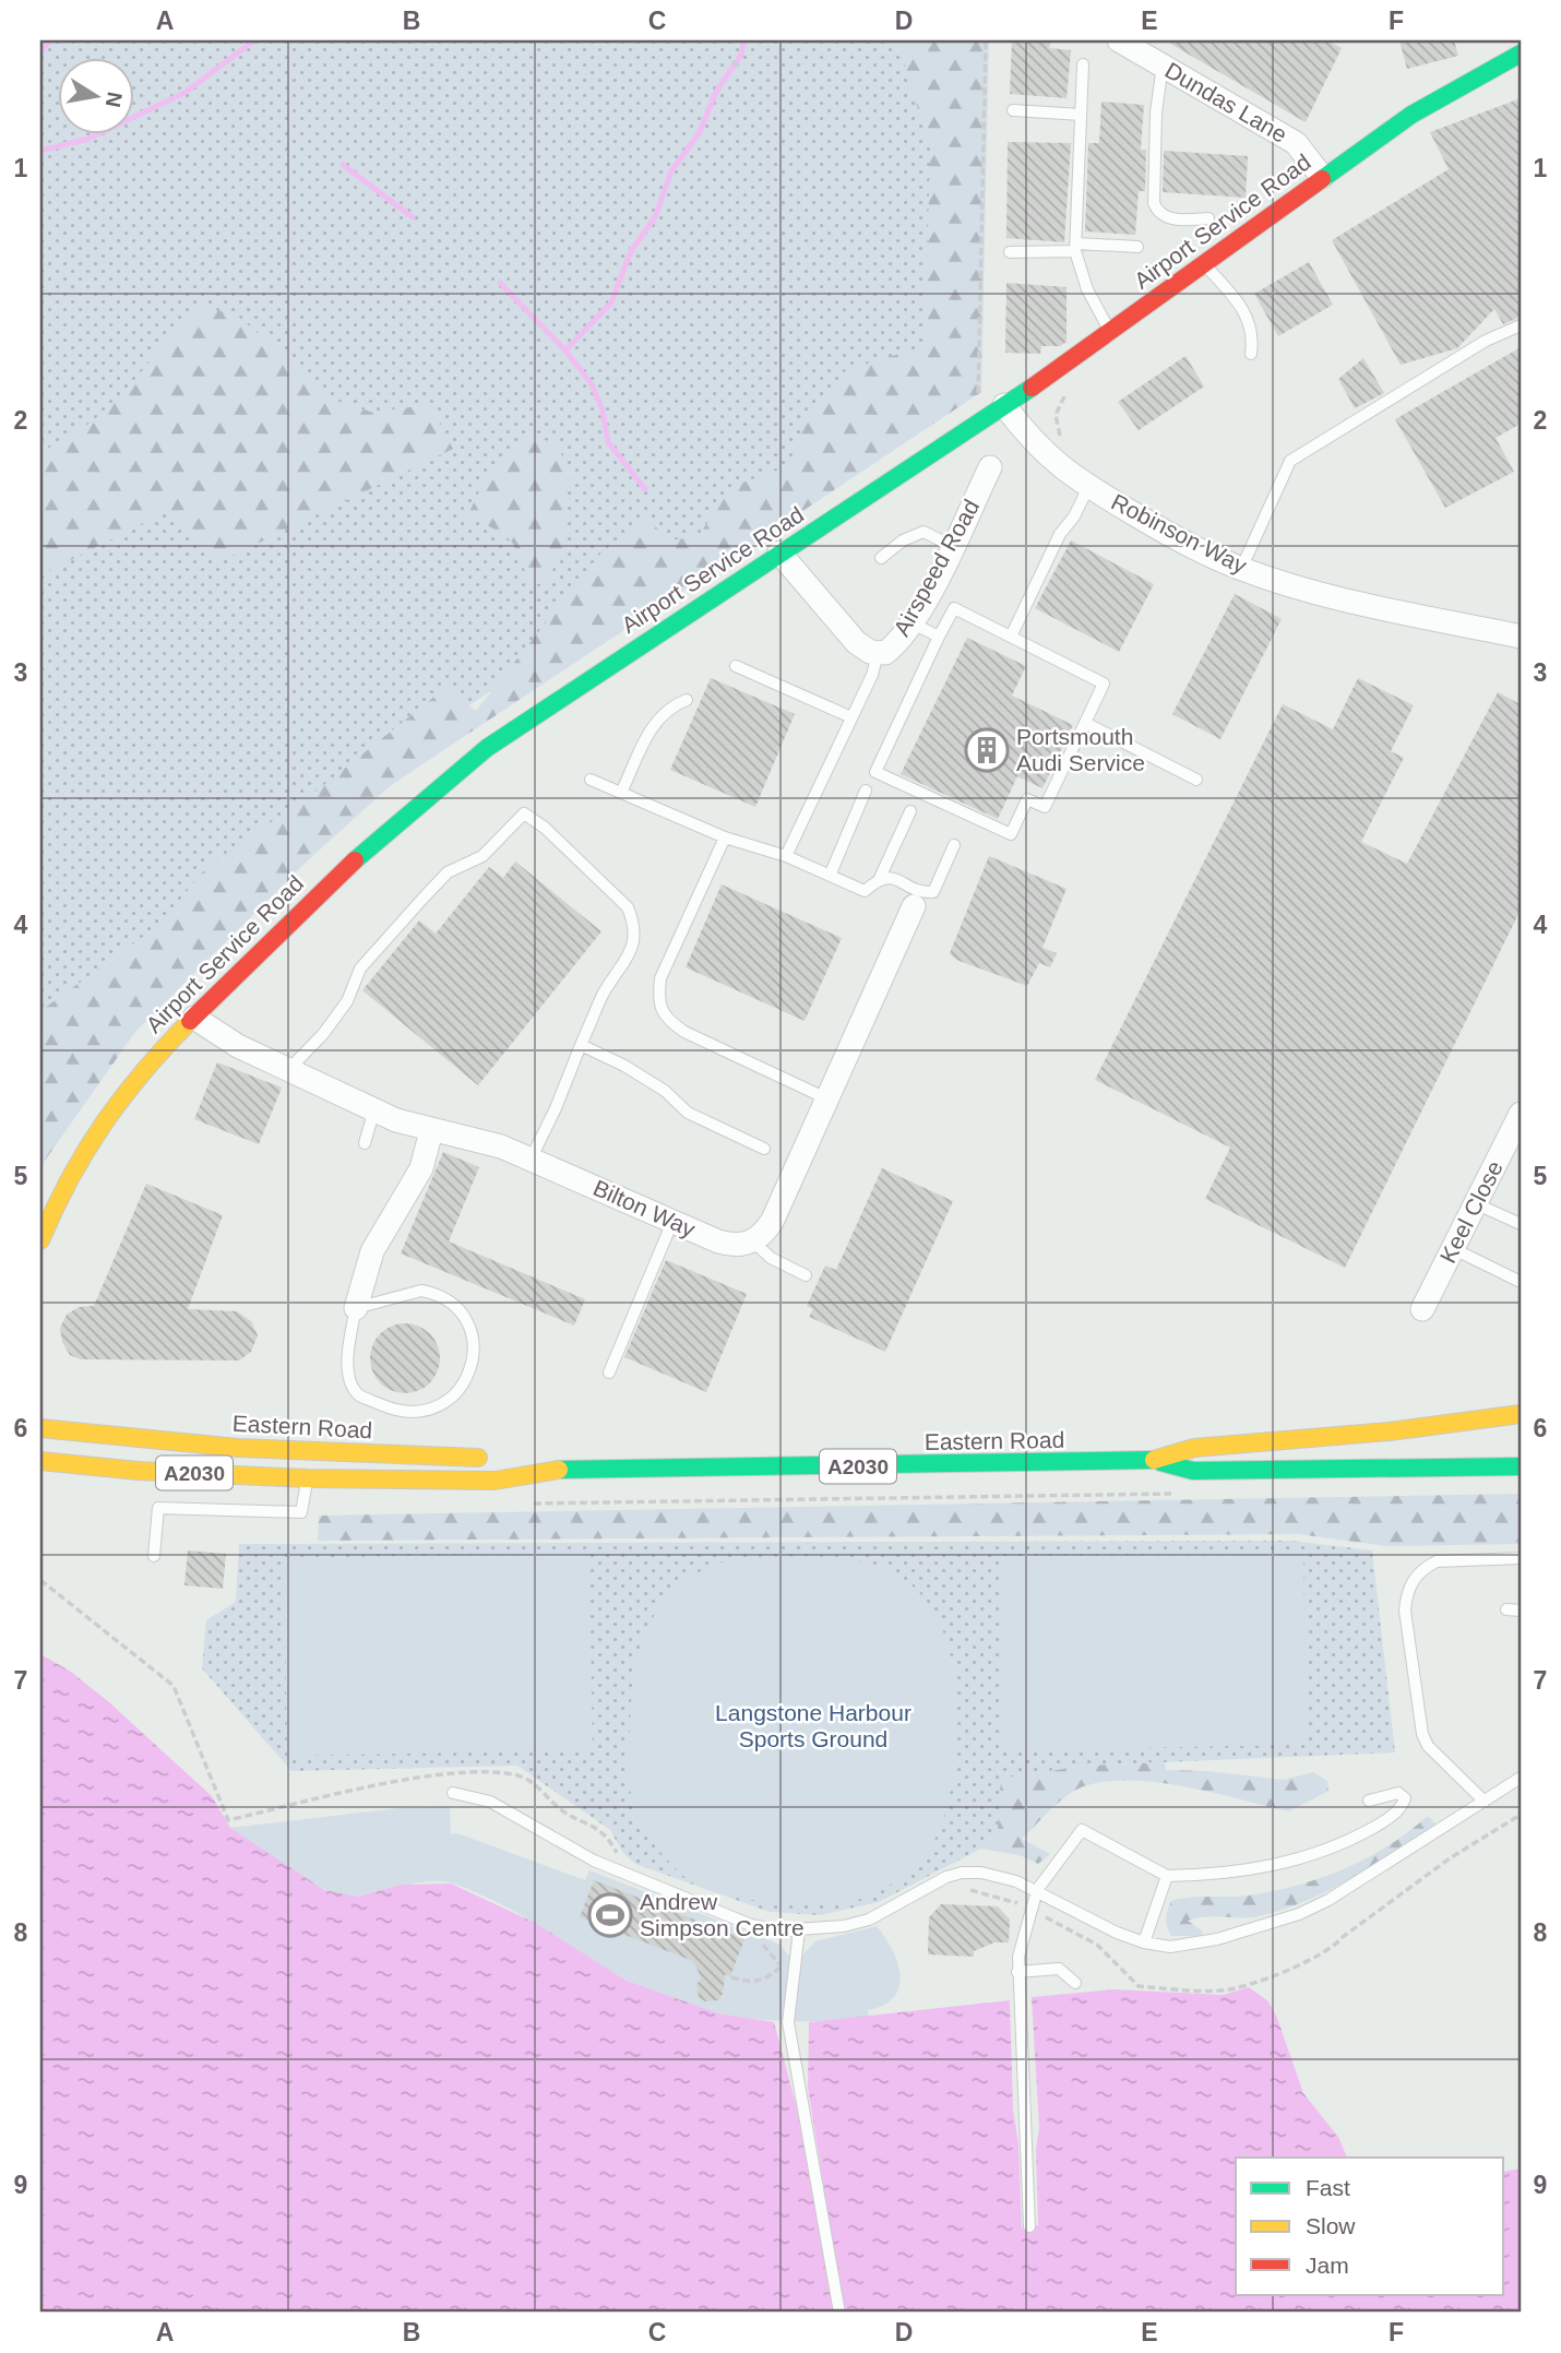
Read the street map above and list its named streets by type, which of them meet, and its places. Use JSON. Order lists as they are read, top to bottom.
{
  "streets": {
    "main road": ["Airport Service Road", "Eastern Road", "A2030"],
    "street": [
      "Dundas Lane",
      "Robinson Way",
      "Airspeed Road",
      "Bilton Way",
      "Keel Close"
    ]
  },
  "crossings": [
    ["Dundas Lane", "Airport Service Road"],
    ["Airport Service Road", "Robinson Way"],
    ["Airport Service Road", "Airspeed Road"],
    ["Airport Service Road", "Bilton Way"]
  ],
  "parks": ["Langstone Harbour Sports Ground"],
  "places": {
    "building": ["Portsmouth Audi Service"],
    "sports": ["Andrew Simpson Centre"]
  },
  "legend": ["Fast", "Slow", "Jam"],
  "north": "right",
  "grid": {
    "columns": [
      "A",
      "B",
      "C",
      "D",
      "E",
      "F"
    ],
    "rows": [
      "1",
      "2",
      "3",
      "4",
      "5",
      "6",
      "7",
      "8",
      "9"
    ]
  }
}
